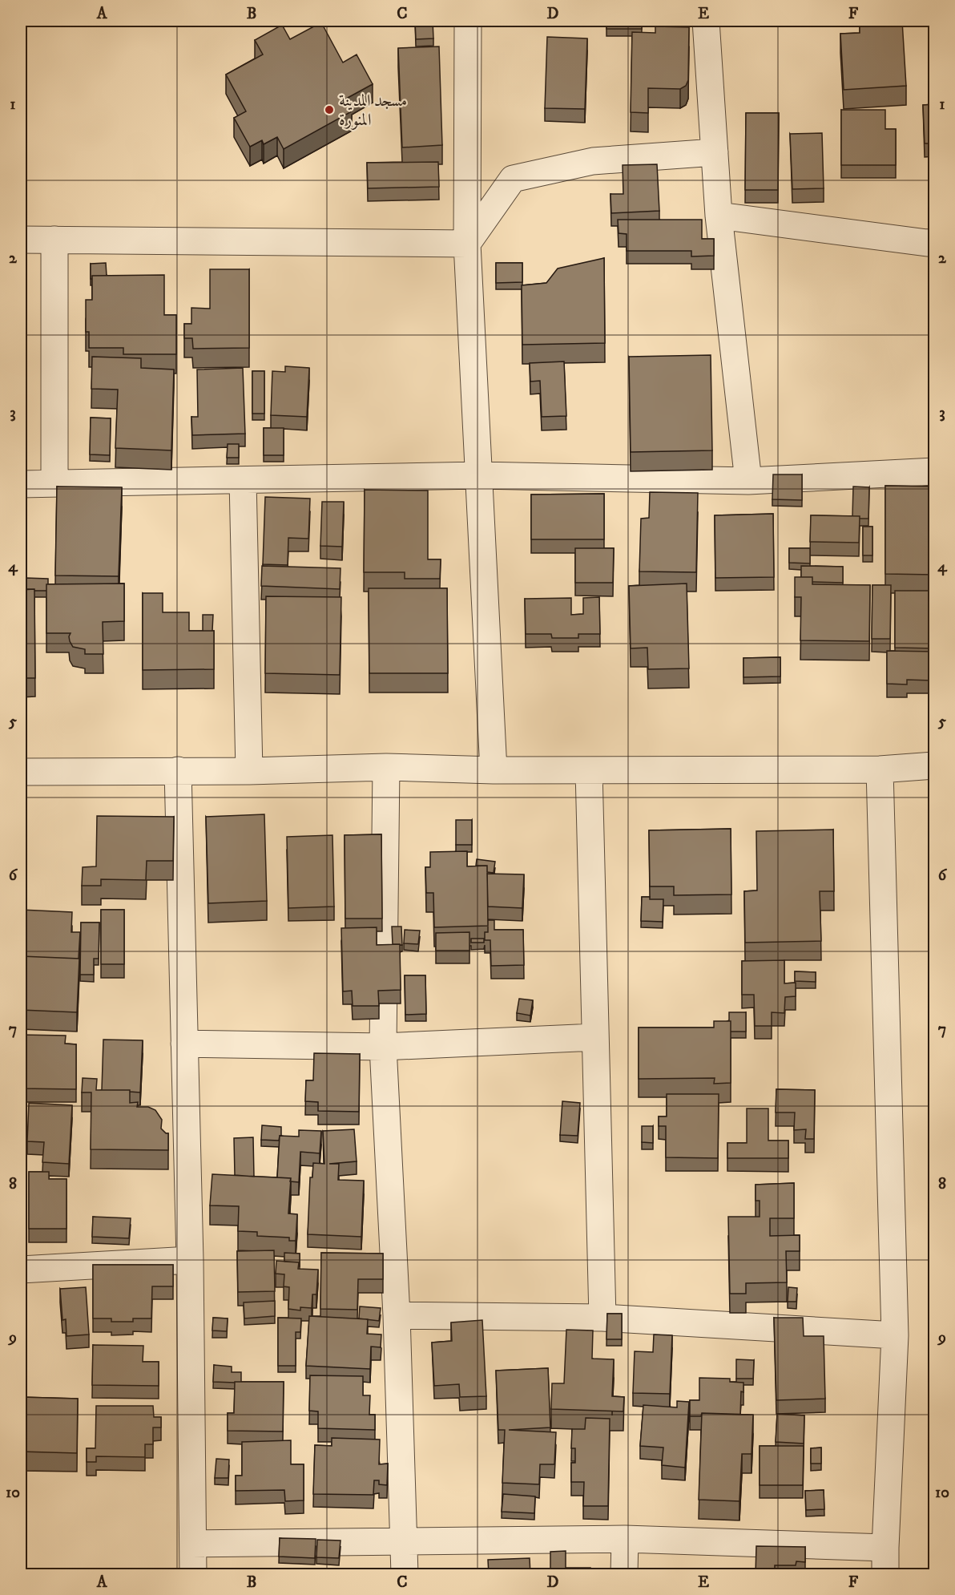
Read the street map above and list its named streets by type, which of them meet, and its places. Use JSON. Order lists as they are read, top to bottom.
{
  "places": ["مسجد المدينة المنورة"],
  "grid": {
    "columns": [
      "A",
      "B",
      "C",
      "D",
      "E",
      "F"
    ],
    "rows": [
      "1",
      "2",
      "3",
      "4",
      "5",
      "6",
      "7",
      "8",
      "9",
      "10"
    ]
  }
}
